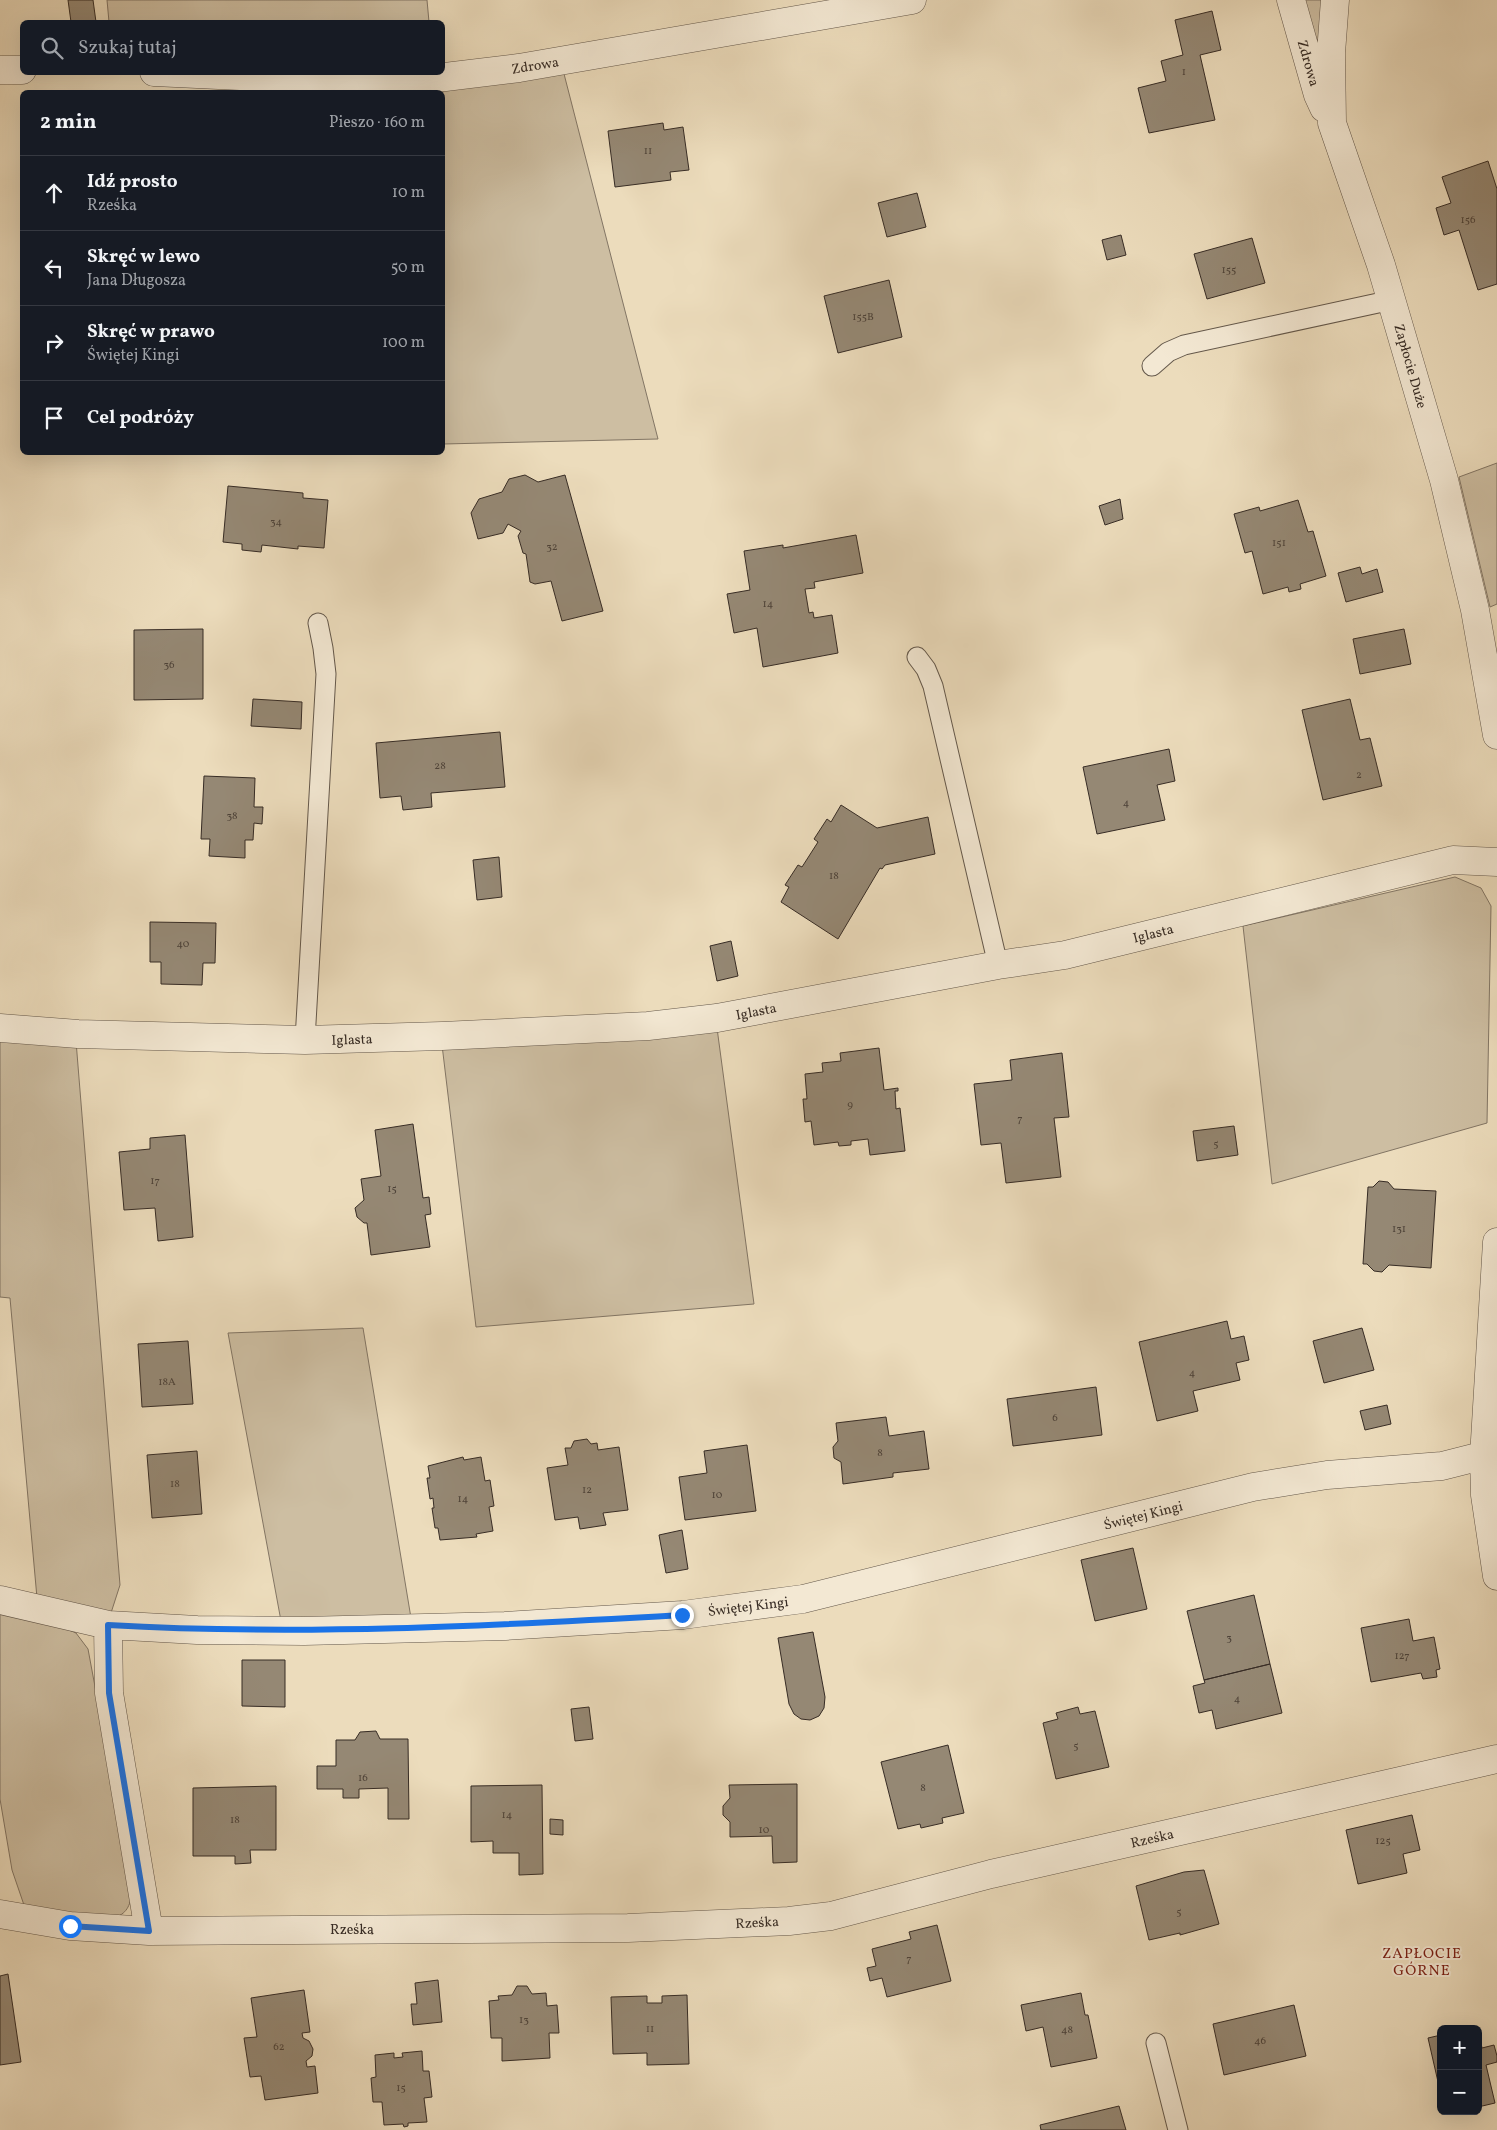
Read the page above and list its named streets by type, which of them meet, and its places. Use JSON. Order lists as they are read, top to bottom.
{
  "streets": {
    "street": [
      "Zdrowa",
      "Zapłocie Duże",
      "Iglasta",
      "Świętej Kingi",
      "Rześka"
    ]
  },
  "crossings": [
    ["Zdrowa", "Zapłocie Duże"]
  ],
  "districts": ["ZAPŁOCIE GÓRNE"],
  "house_numbers": [
    "1",
    "11",
    "156",
    "155",
    "155B",
    "34",
    "151",
    "32",
    "14",
    "36",
    "28",
    "2",
    "4",
    "38",
    "18",
    "40",
    "9",
    "7",
    "5",
    "17",
    "15",
    "131",
    "4",
    "18A",
    "6",
    "8",
    "18",
    "12",
    "10",
    "14",
    "3",
    "127",
    "4",
    "5",
    "16",
    "8",
    "14",
    "18",
    "10",
    "125",
    "5",
    "7",
    "13",
    "11",
    "48",
    "46",
    "62",
    "15"
  ],
  "page": {
    "search": "Szukaj tutaj",
    "heading": ["2 min", "Pieszo · 160 m"],
    "list": [
      ["Idź prosto", "Rześka", "10 m"],
      ["Skręć w lewo", "Jana Długosza", "50 m"],
      ["Skręć w prawo", "Świętej Kingi", "100 m"],
      "Cel podróży"
    ],
    "map_buttons": ["+", "−"]
  }
}
